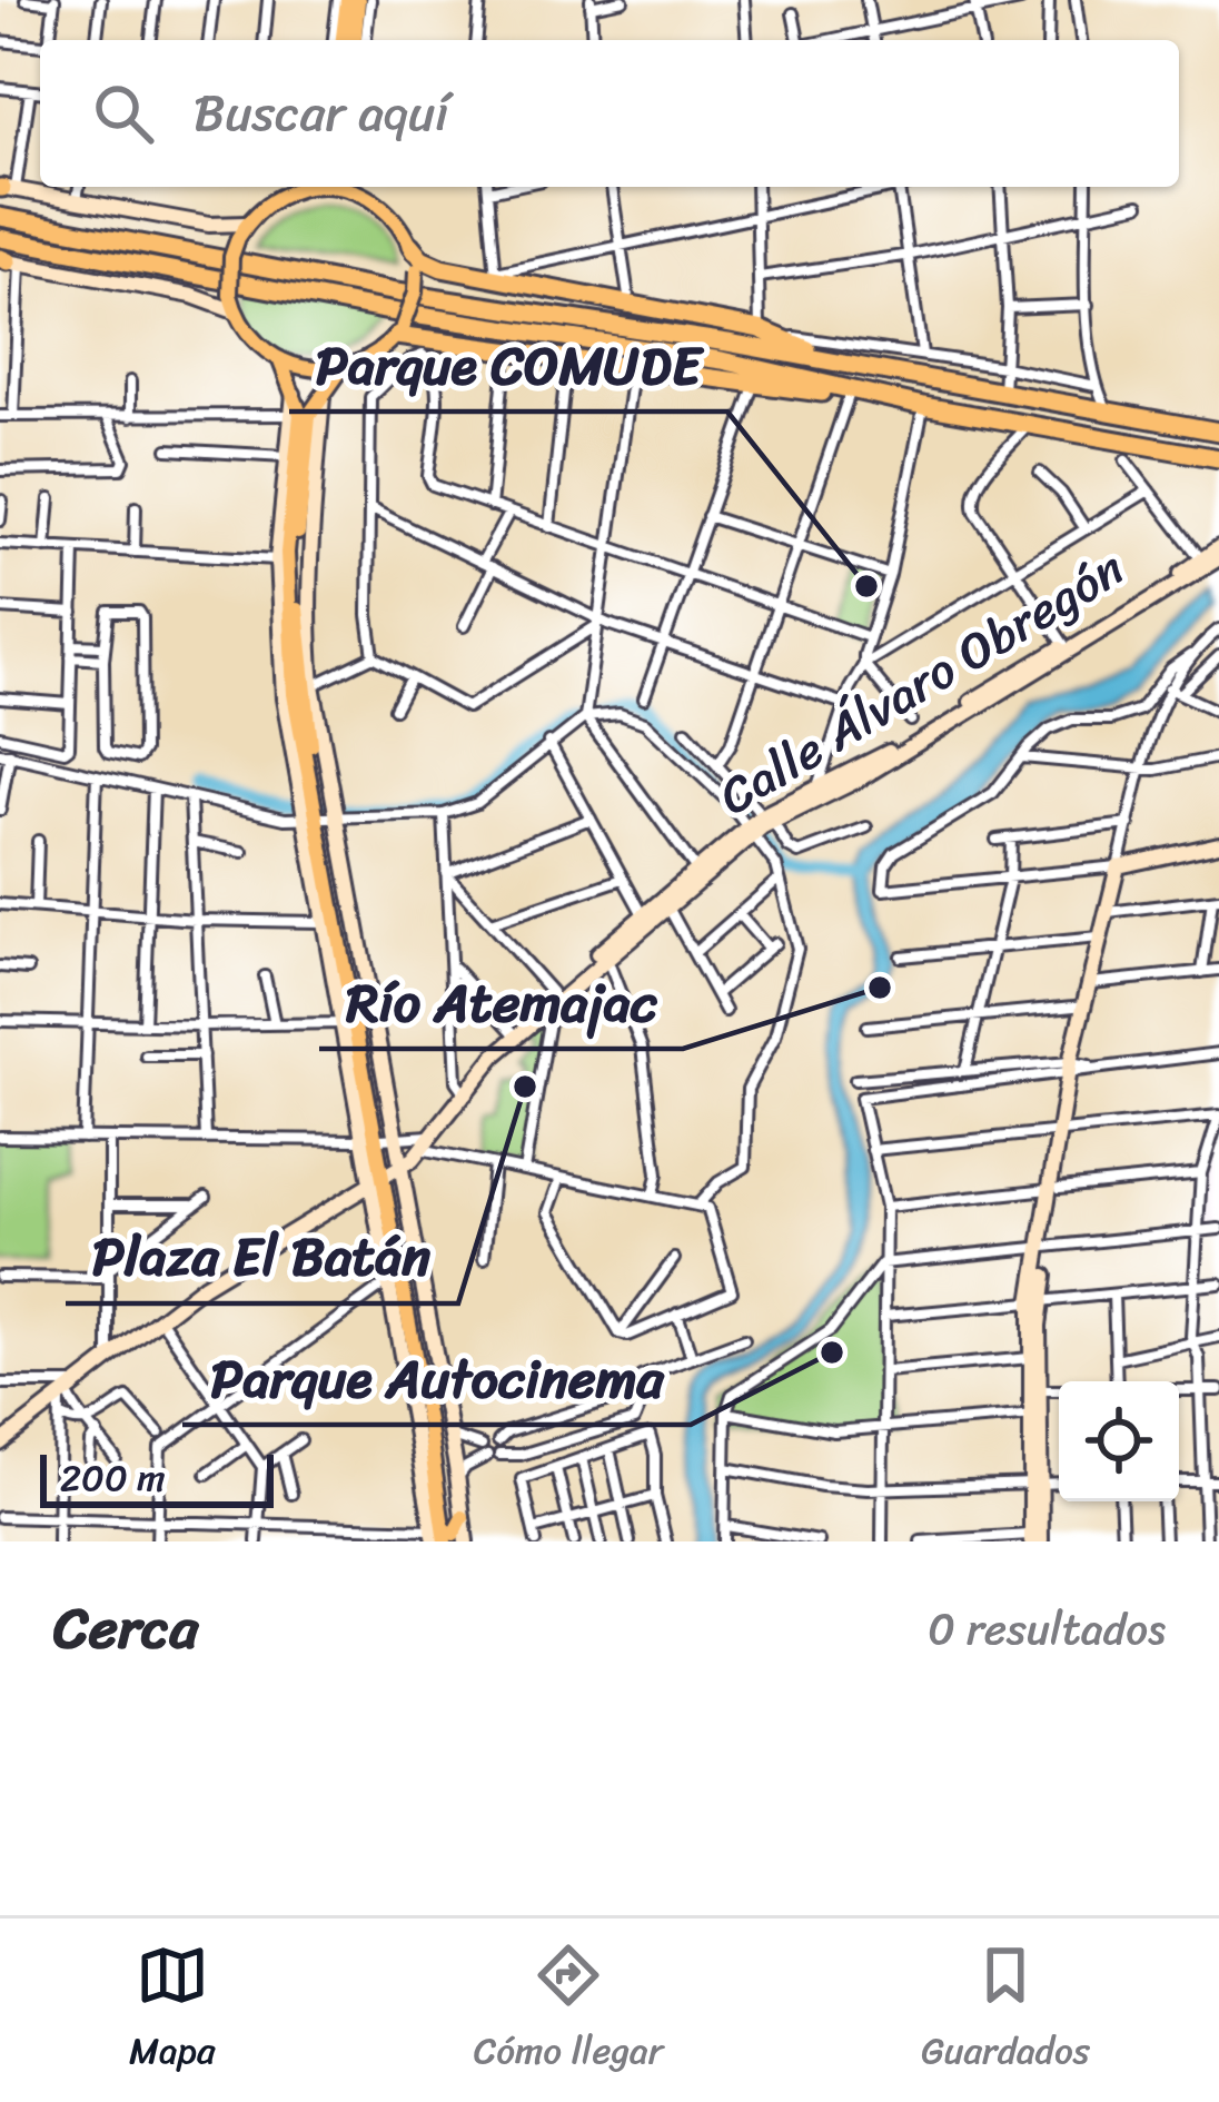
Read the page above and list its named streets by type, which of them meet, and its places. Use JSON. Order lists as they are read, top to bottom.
{
  "streets": {
    "street": ["Calle Álvaro Obregón"]
  },
  "places": [
    "Parque COMUDE",
    "Río Atemajac",
    "Plaza El Batán",
    "Parque Autocinema"
  ],
  "scale_bar": "200 m",
  "page": {
    "search": "Buscar aquí",
    "scale": "200 m",
    "heading": ["Cerca", "0 resultados"],
    "nav": ["Mapa", "Cómo llegar", "Guardados"]
  }
}
